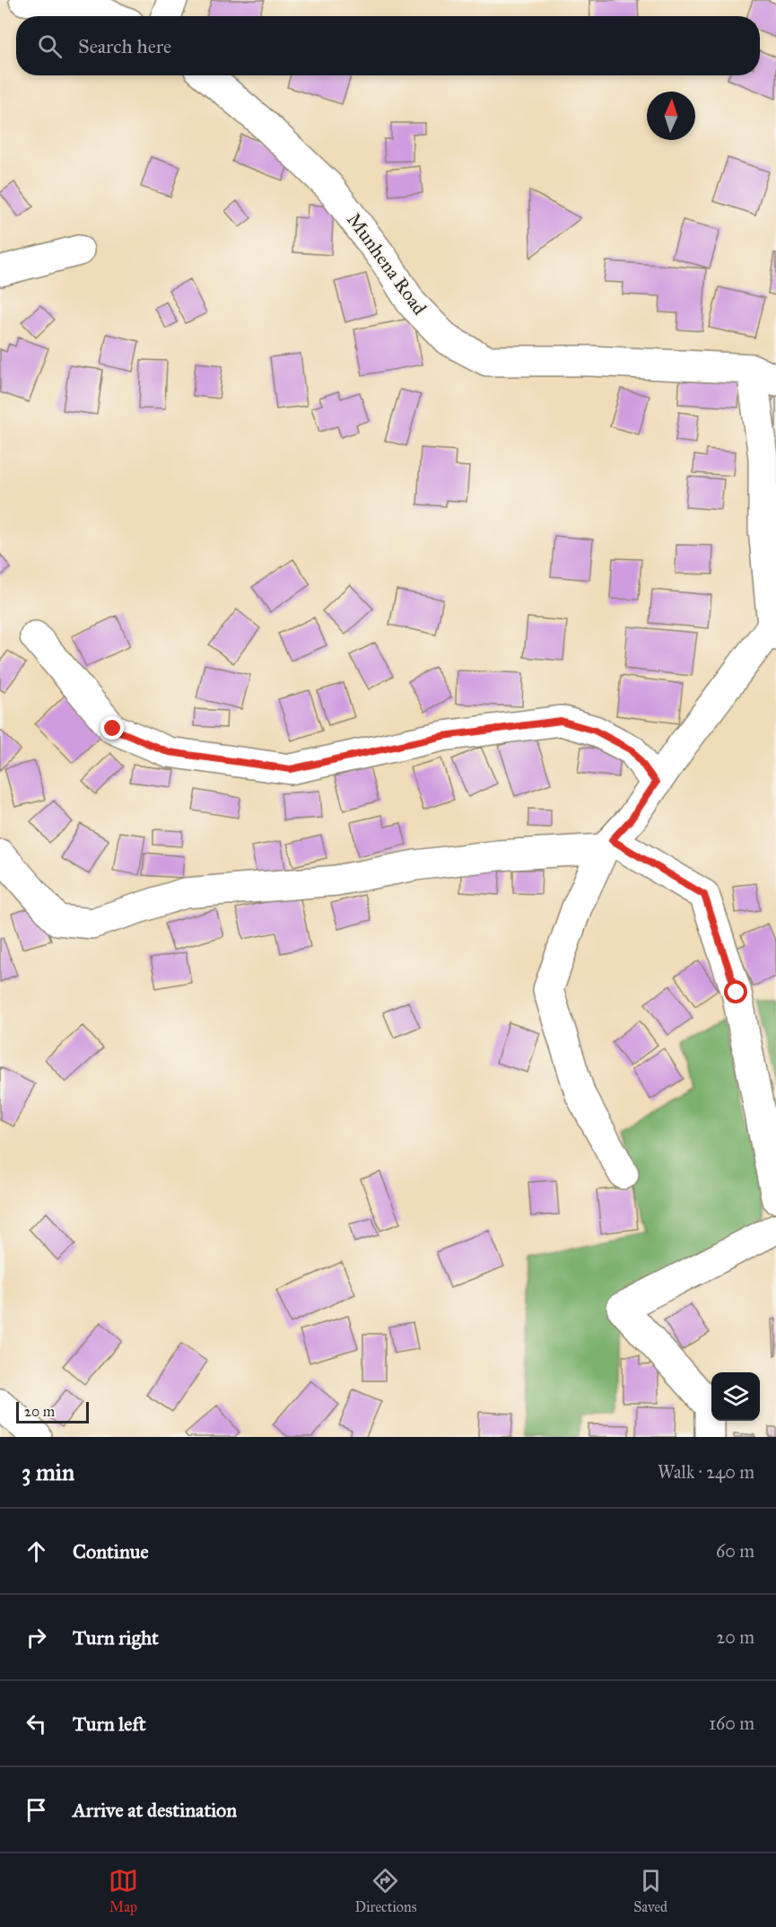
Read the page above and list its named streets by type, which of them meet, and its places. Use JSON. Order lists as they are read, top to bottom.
{
  "streets": {
    "street": ["Munhena Road"]
  },
  "scale_bar": "20 m",
  "north": "top",
  "page": {
    "search": "Search here",
    "scale": "20 m",
    "heading": ["3 min", "Walk · 240 m"],
    "list": [
      ["Continue", "60 m"],
      ["Turn right", "20 m"],
      ["Turn left", "160 m"],
      "Arrive at destination"
    ],
    "nav": ["Map", "Directions", "Saved"]
  }
}
